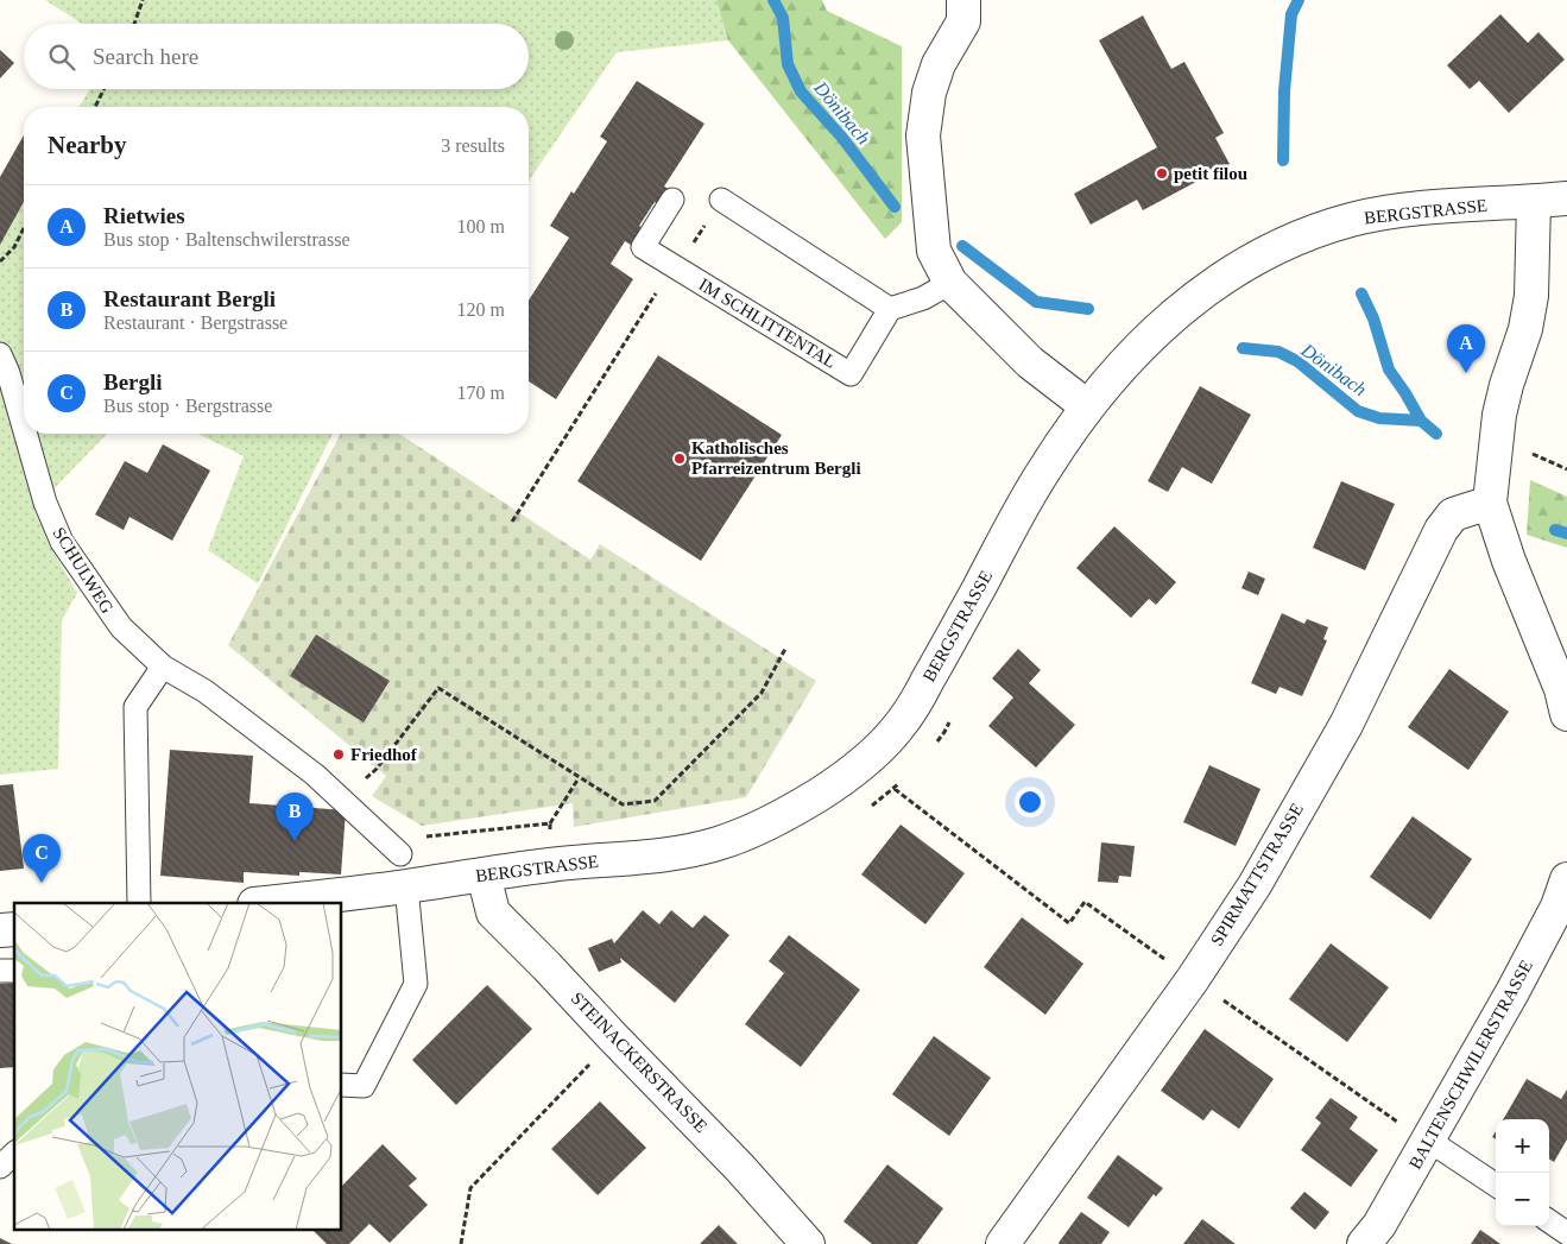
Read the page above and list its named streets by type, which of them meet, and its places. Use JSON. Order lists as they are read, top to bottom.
{
  "streets": {
    "street": [
      "BERGSTRASSE",
      "SPIRMATTSTRASSE",
      "STEINACKERSTRASSE",
      "BALTENSCHWILERSTRASSE"
    ],
    "lane": ["IM SCHLITTENTAL", "SCHULWEG"]
  },
  "crossings": [
    ["BERGSTRASSE", "STEINACKERSTRASSE"]
  ],
  "water": ["Dönibach"],
  "places": ["petit filou", "Katholisches Pfarreizentrum Bergli", "Friedhof"],
  "page": {
    "search": "Search here",
    "heading": ["Nearby", "3 results"],
    "list": [
      {
        "mark": "A",
        "name": "Rietwies",
        "note": "Bus stop · Baltenschwilerstrasse",
        "value": "100 m"
      },
      {
        "mark": "B",
        "name": "Restaurant Bergli",
        "note": "Restaurant · Bergstrasse",
        "value": "120 m"
      },
      {
        "mark": "C",
        "name": "Bergli",
        "note": "Bus stop · Bergstrasse",
        "value": "170 m"
      }
    ],
    "pins": ["A", "B", "C"],
    "map_buttons": ["+", "−"]
  }
}
